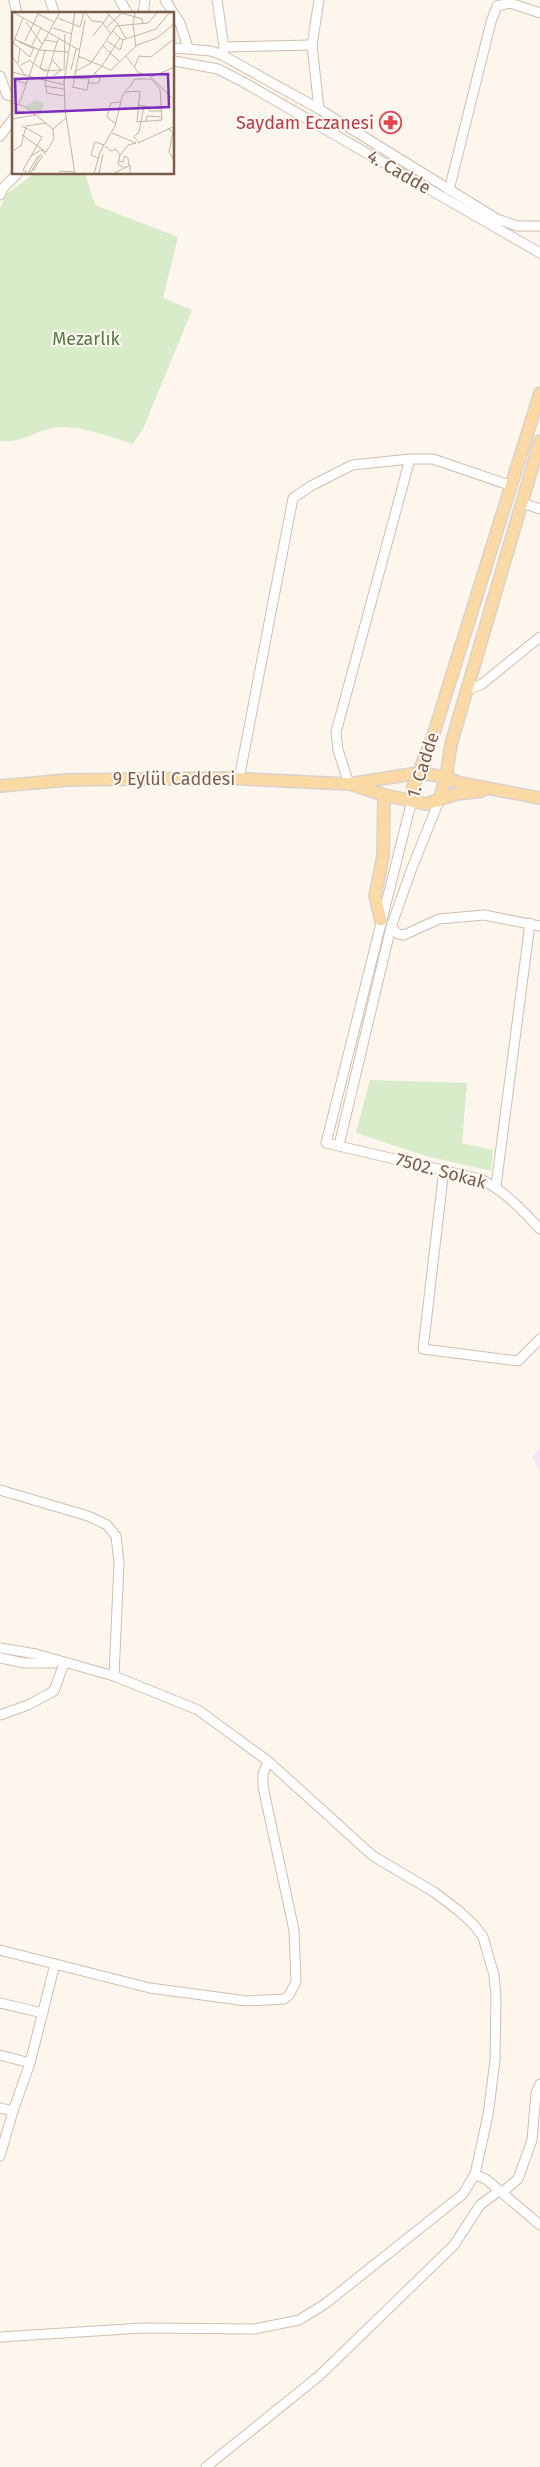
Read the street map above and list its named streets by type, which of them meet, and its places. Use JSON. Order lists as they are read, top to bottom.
{
  "streets": {
    "main road": ["1. Cadde", "9 Eylül Caddesi"],
    "street": ["4. Cadde", "7502. Sokak"]
  },
  "crossings": [
    ["1. Cadde", "9 Eylül Caddesi"],
    ["1. Cadde", "7502. Sokak"]
  ],
  "parks": ["Mezarlık"],
  "places": {
    "pharmacy": ["Saydam Eczanesi"]
  }
}
